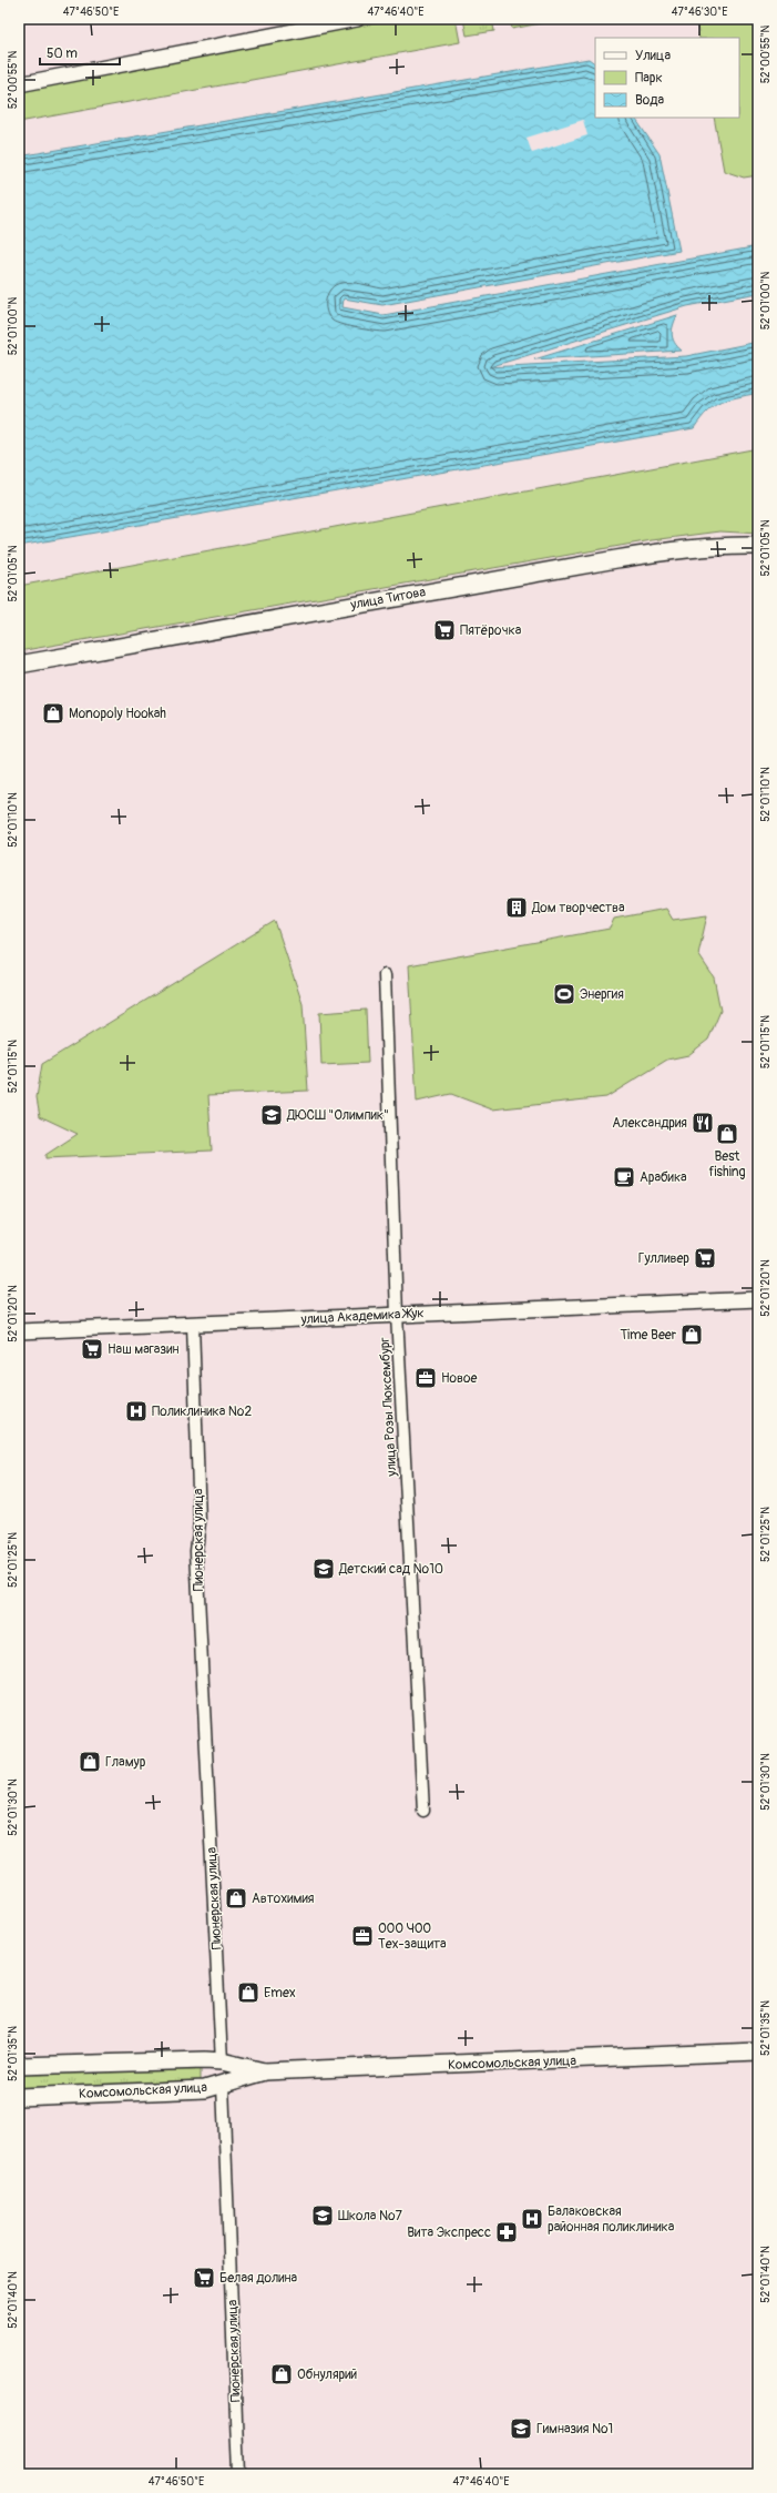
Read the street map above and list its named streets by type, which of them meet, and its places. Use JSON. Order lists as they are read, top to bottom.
{
  "streets": {
    "main road": ["улица Титова", "Пионерская улица", "Комсомольская улица"],
    "street": ["улица Академика Жук", "улица Розы Люксембург"]
  },
  "crossings": [
    ["улица Академика Жук", "улица Розы Люксембург"],
    ["улица Академика Жук", "Пионерская улица"],
    ["Пионерская улица", "Комсомольская улица"]
  ],
  "places": {
    "supermarket": [
      "Пятёрочка",
      "Гулливер",
      "Наш магазин",
      "Белая долина"
    ],
    "shop": [
      "Monopoly Hookah",
      "Best fishing",
      "Time Beer",
      "Гламур",
      "Автохимия",
      "Emex",
      "Обнулярий"
    ],
    "building": ["Дом творчества"],
    "sports": ["Энергия"],
    "school or university": [
      "ДЮСШ \"Олимпик\"",
      "Детский сад №10",
      "Школа №7",
      "Гимназия №1"
    ],
    "restaurant": ["Александрия"],
    "cafe": ["Арабика"],
    "office": ["Новое", "ООО ЧОО Тех-защита"],
    "hospital": ["Поликлиника №2", "Балаковская районная поликлиника"],
    "pharmacy": ["Вита Экспресс"]
  },
  "legend": ["Улица", "Парк", "Вода"],
  "scale_bar": "50 m",
  "coordinates": [
    "47°46'50\"E",
    "47°46'40\"E",
    "47°46'30\"E",
    "52°00'55\"N",
    "52°01'00\"N",
    "52°01'05\"N",
    "52°01'10\"N",
    "52°01'15\"N",
    "52°01'20\"N",
    "52°01'25\"N",
    "52°01'30\"N",
    "52°01'35\"N",
    "52°01'40\"N"
  ]
}
